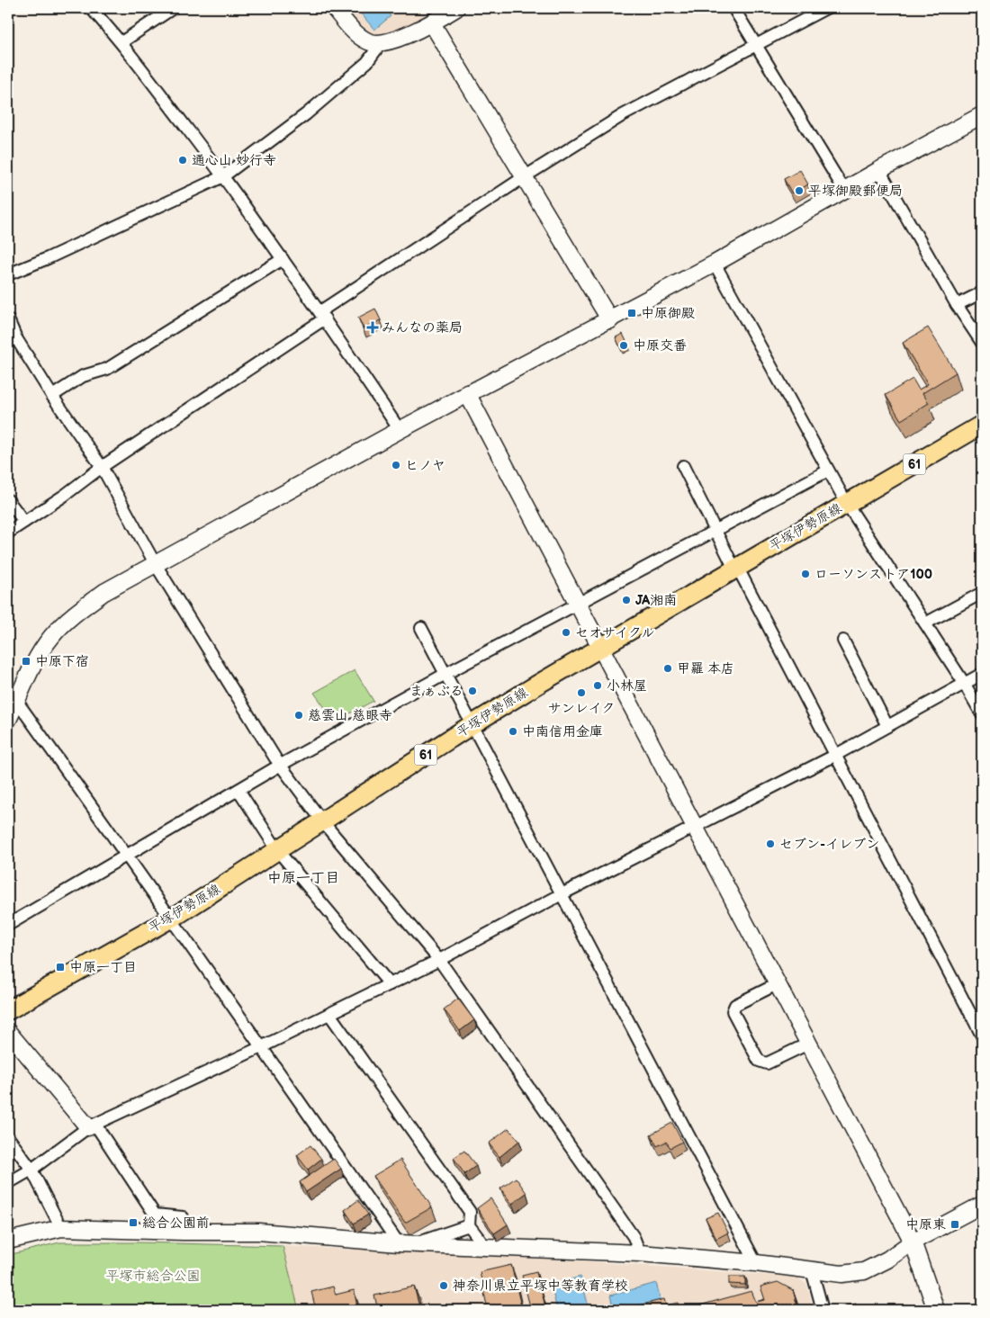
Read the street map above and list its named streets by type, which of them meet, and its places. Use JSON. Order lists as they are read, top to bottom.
{
  "streets": {
    "main road": ["61", "平塚伊勢原線"]
  },
  "districts": ["中原一丁目"],
  "parks": ["平塚市総合公園"],
  "places": {
    "other": [
      "通心山 妙行寺",
      "平塚御殿郵便局",
      "中原交番",
      "ヒノヤ",
      "ローソンストア100",
      "JA湘南",
      "セオサイクル",
      "甲羅 本店",
      "小林屋",
      "まぁぶる",
      "サンレイク",
      "慈雲山 慈眼寺",
      "中南信用金庫",
      "セブン-イレブン",
      "神奈川県立平塚中等教育学校"
    ],
    "transit": [
      "中原御殿",
      "中原下宿",
      "中原一丁目",
      "総合公園前",
      "中原東"
    ],
    "health": ["みんなの薬局"]
  }
}
